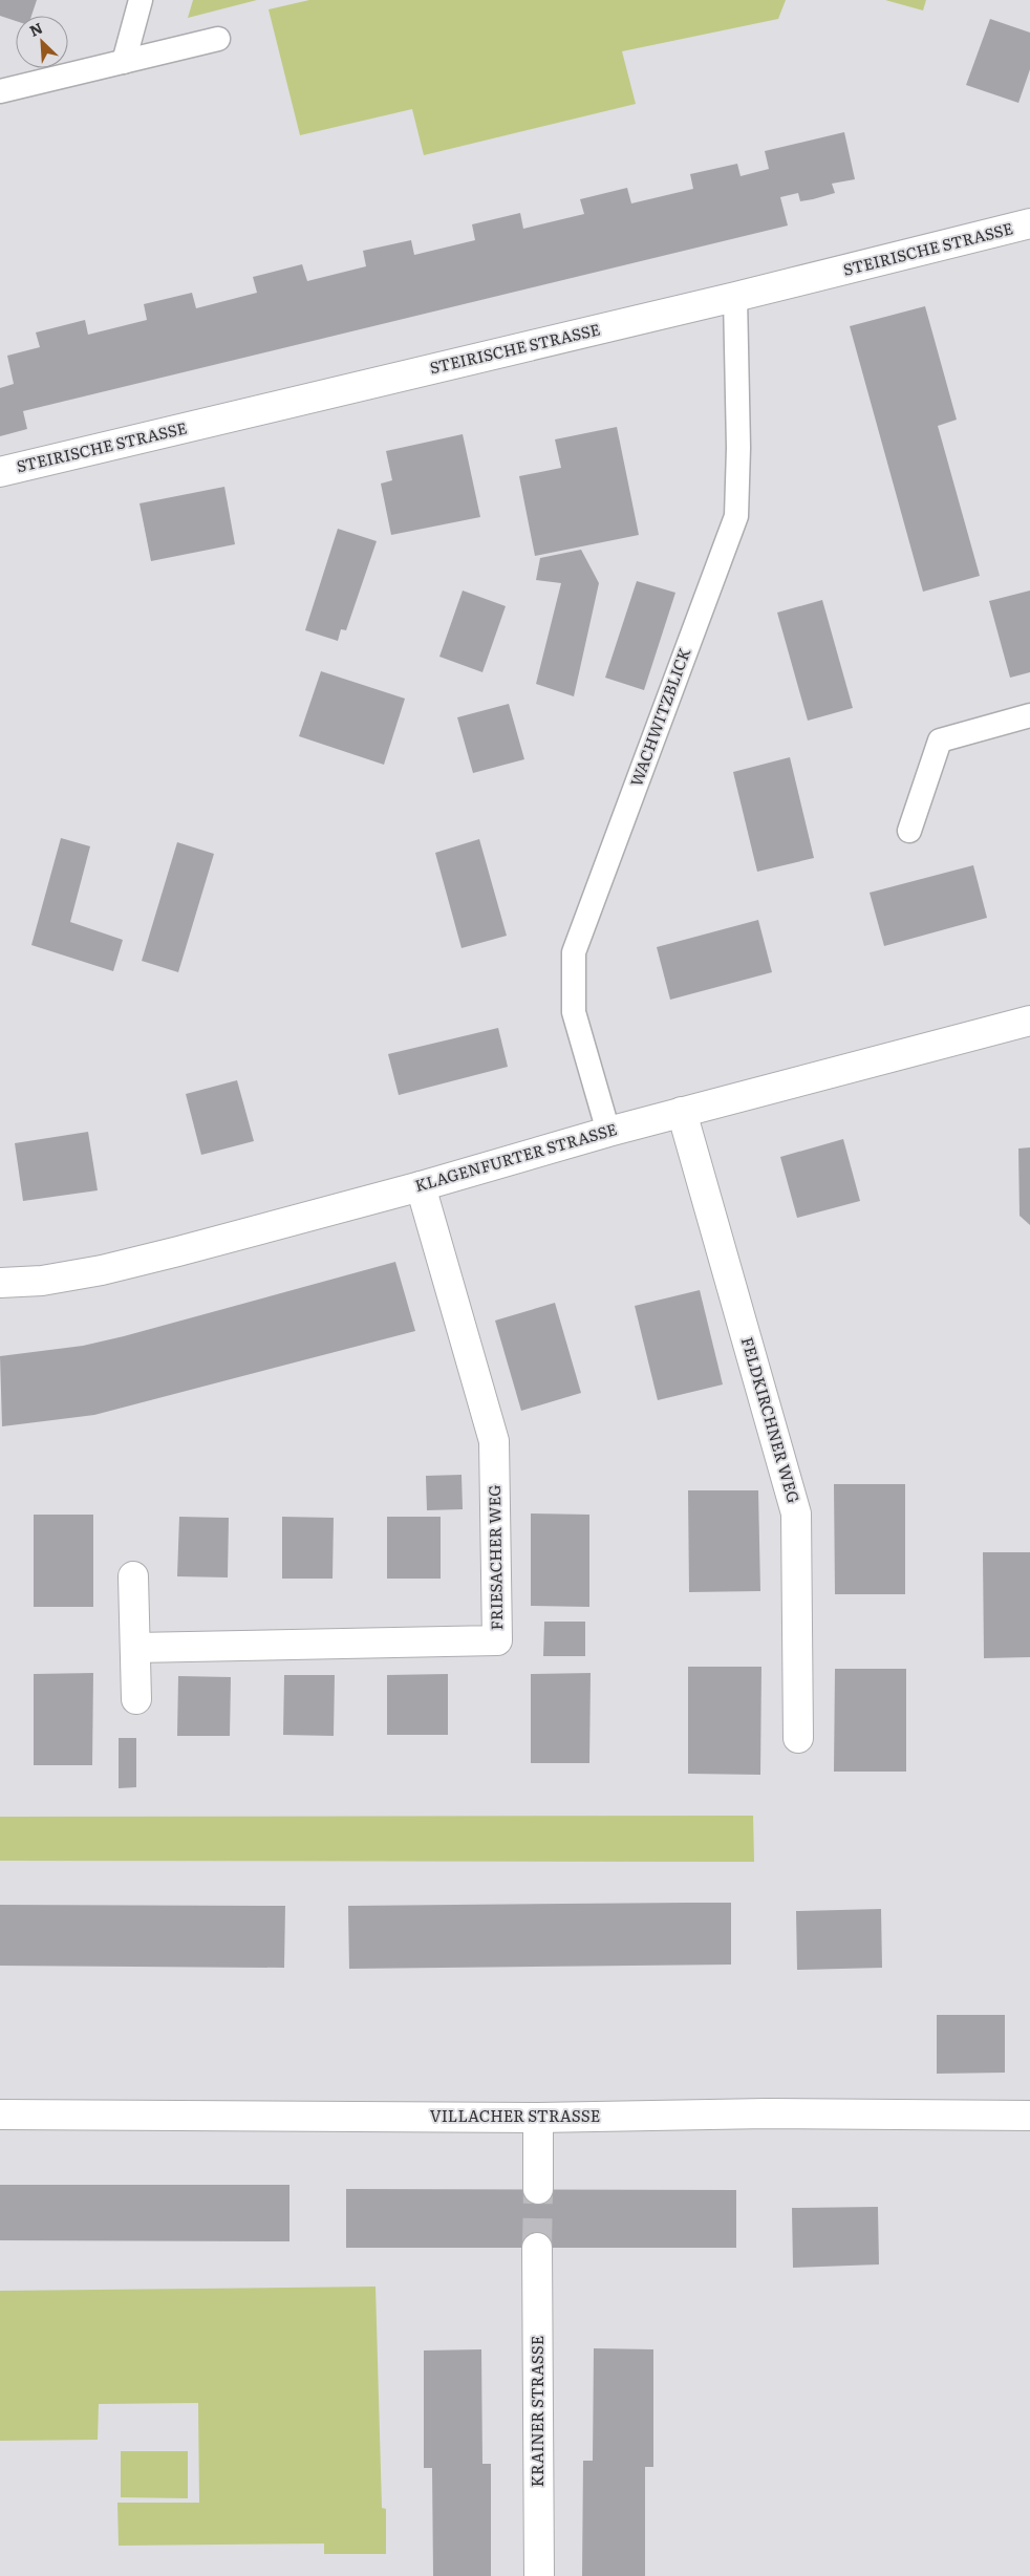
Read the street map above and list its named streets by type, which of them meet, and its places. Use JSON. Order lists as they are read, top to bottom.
{
  "streets": {
    "street": [
      "STEIRISCHE STRASSE",
      "KLAGENFURTER STRASSE",
      "FELDKIRCHNER WEG",
      "FRIESACHER WEG",
      "VILLACHER STRASSE",
      "KRAINER STRASSE"
    ],
    "lane": ["WACHWITZBLICK"]
  },
  "crossings": [
    ["STEIRISCHE STRASSE", "WACHWITZBLICK"],
    ["WACHWITZBLICK", "KLAGENFURTER STRASSE"],
    ["KLAGENFURTER STRASSE", "FELDKIRCHNER WEG"],
    ["KLAGENFURTER STRASSE", "FRIESACHER WEG"]
  ],
  "north": "top left"
}
